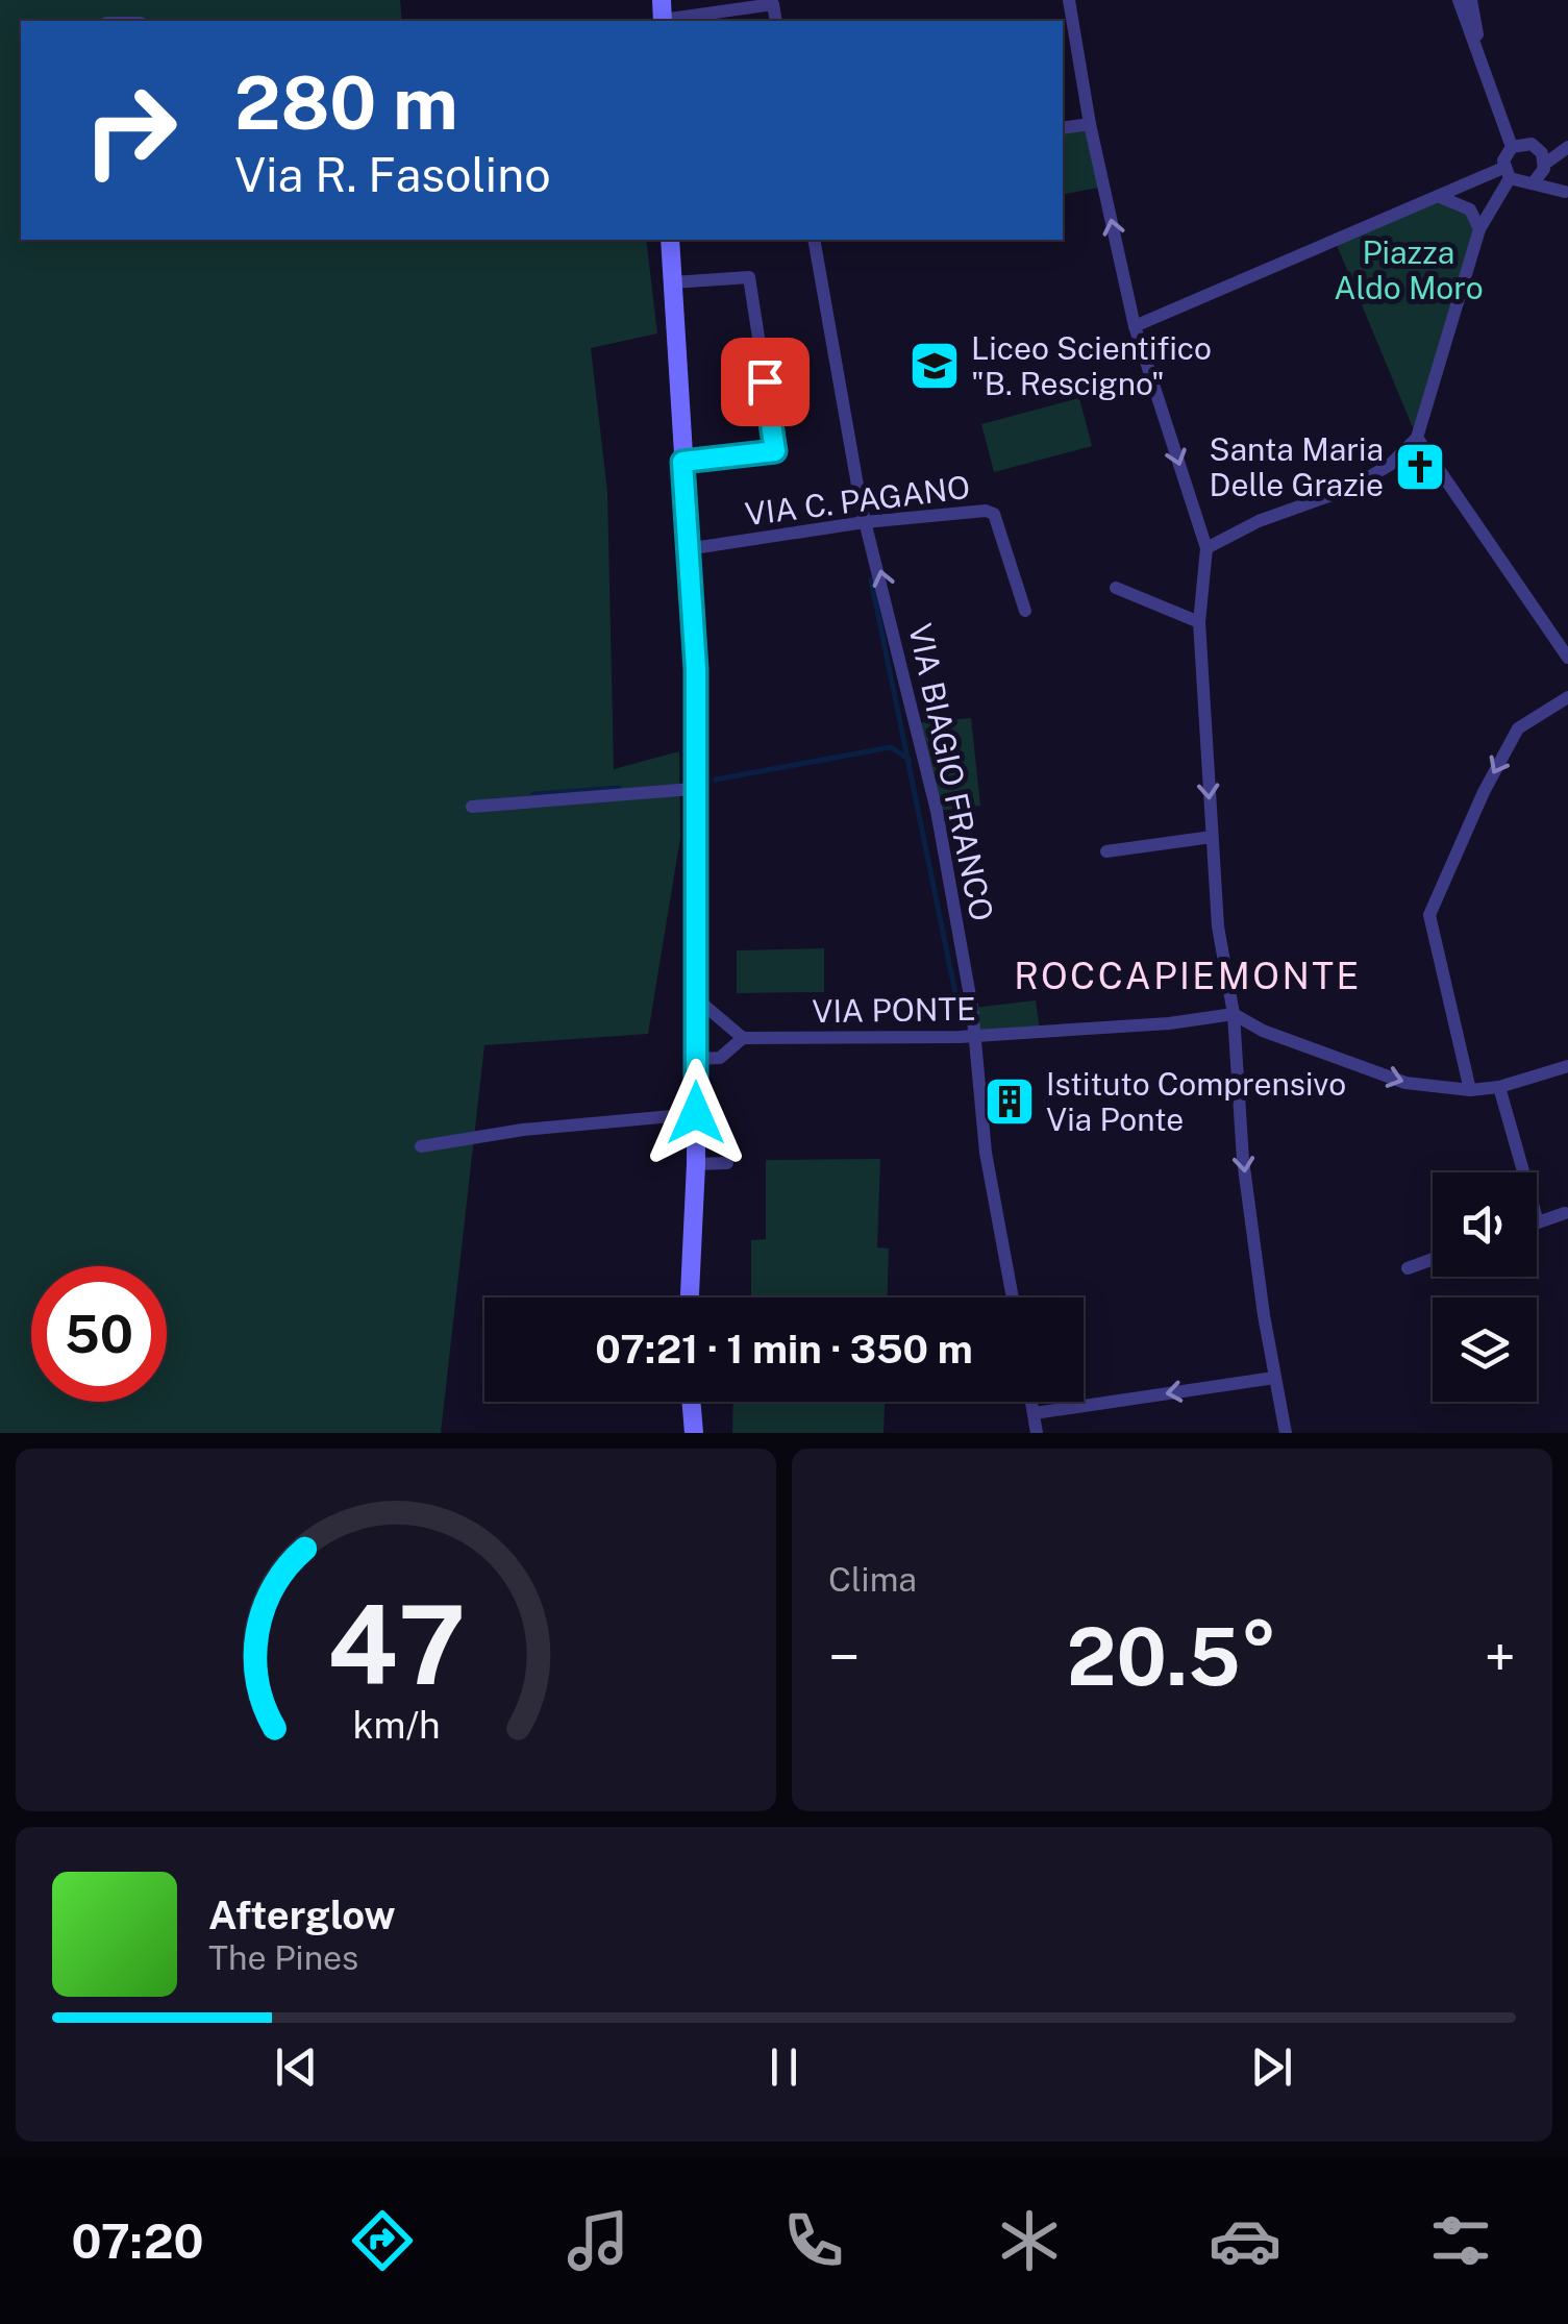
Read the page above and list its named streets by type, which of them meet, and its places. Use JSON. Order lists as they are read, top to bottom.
{
  "streets": {
    "street": ["VIA C. PAGANO", "VIA BIAGIO FRANCO", "VIA PONTE"]
  },
  "crossings": [
    ["VIA C. PAGANO", "VIA BIAGIO FRANCO"],
    ["VIA BIAGIO FRANCO", "VIA PONTE"]
  ],
  "one_way": ["VIA BIAGIO FRANCO"],
  "districts": ["ROCCAPIEMONTE"],
  "parks": ["Piazza Aldo Moro"],
  "places": {
    "school or university": ["Liceo Scientifico \"B. Rescigno\""],
    "church": ["Santa Maria Delle Grazie"],
    "building": ["Istituto Comprensivo Via Ponte"]
  },
  "page": {
    "turn": ["280 m", "Via R. Fasolino"],
    "limit": "50",
    "trip": "07:21 · 1 min · 350 m",
    "tile": "Clima",
    "heat": ["−", "20.5°", "+"],
    "song": ["Afterglow", "The Pines"],
    "tabs": "07:20",
    "gauge": ["47", "km/h"]
  }
}
